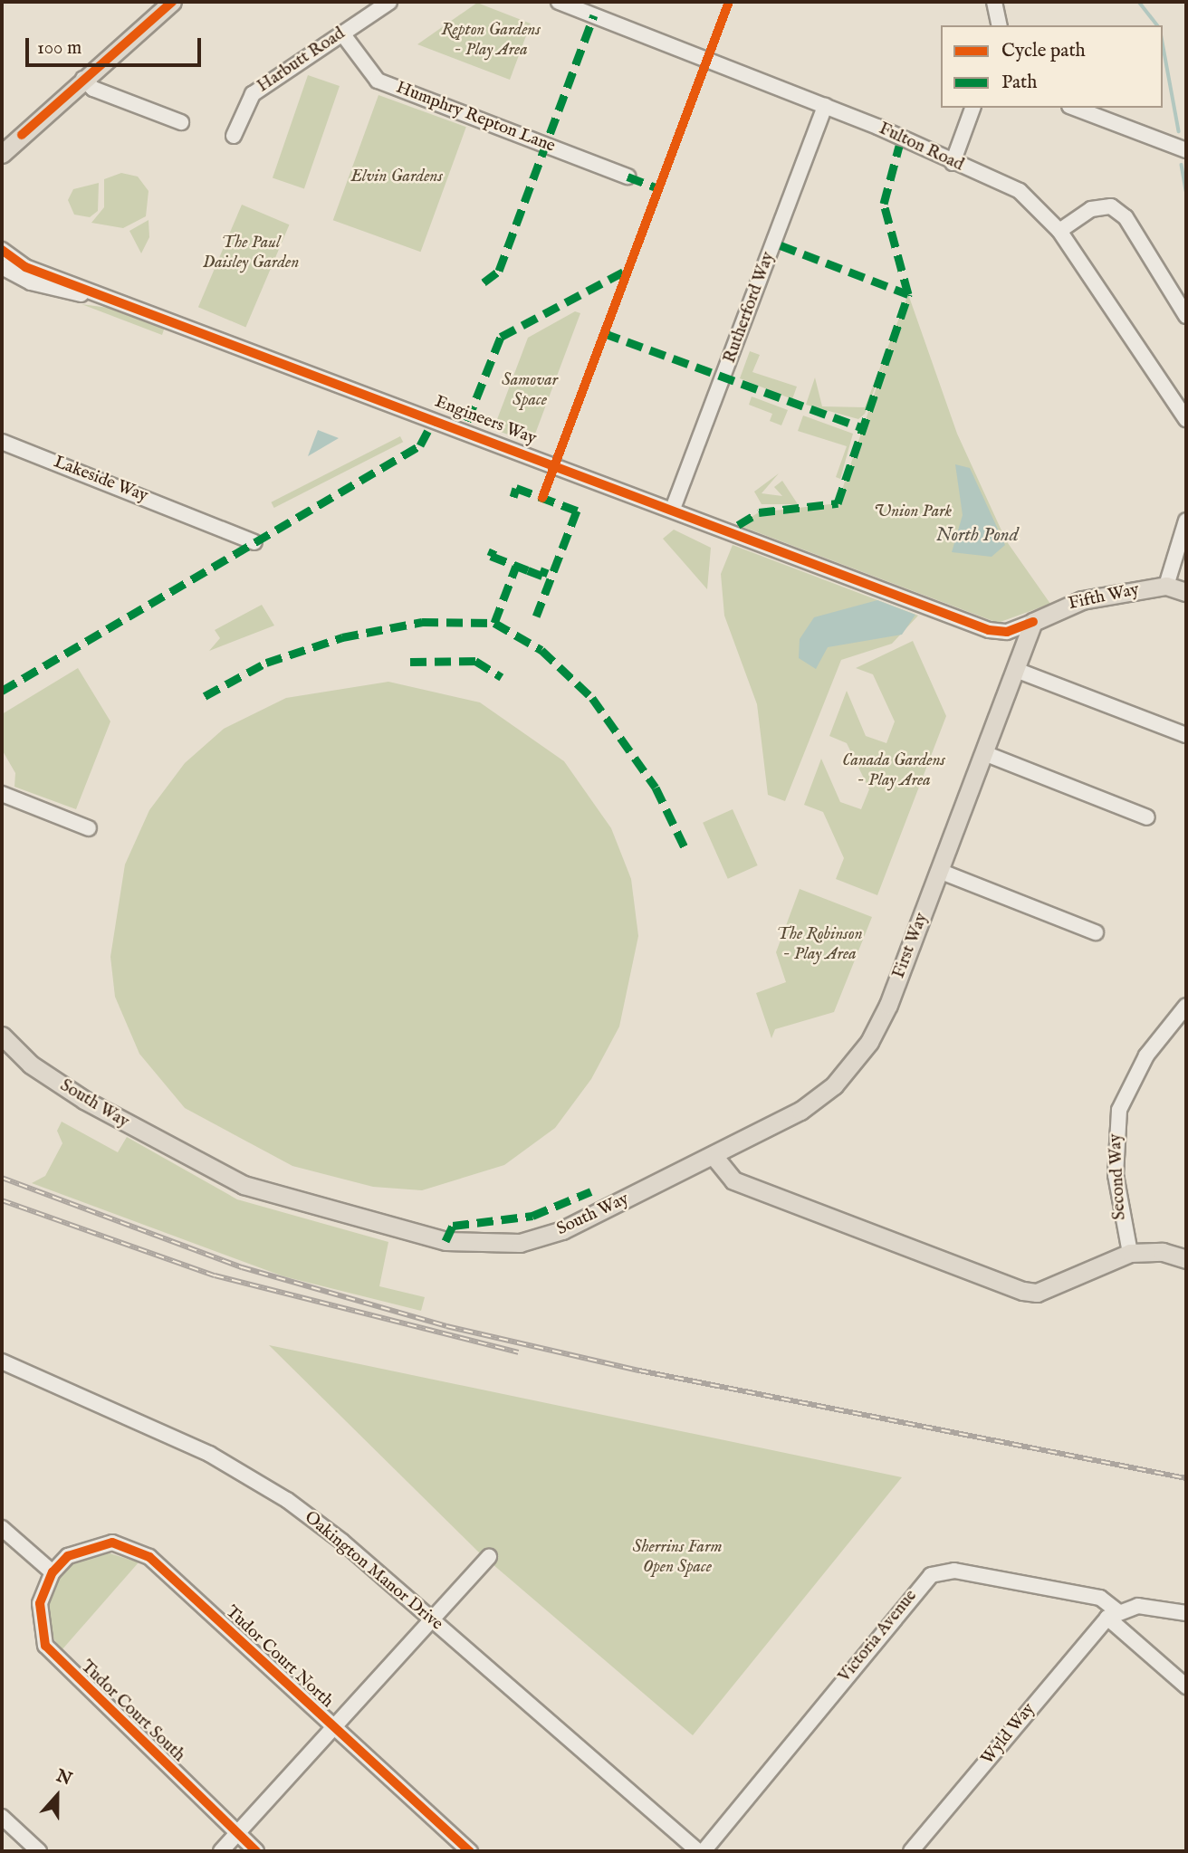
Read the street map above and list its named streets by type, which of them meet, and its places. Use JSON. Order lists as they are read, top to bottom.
{
  "streets": {
    "main road": ["Fifth Way", "First Way", "South Way"],
    "street": [
      "Harbutt Road",
      "Humphry Repton Lane",
      "Fulton Road",
      "Rutherford Way",
      "Engineers Way",
      "Lakeside Way",
      "Second Way",
      "Oakington Manor Drive",
      "Victoria Avenue",
      "Tudor Court North",
      "Tudor Court South",
      "Wyld Way"
    ]
  },
  "crossings": [
    ["Harbutt Road", "Humphry Repton Lane"],
    ["Fulton Road", "Rutherford Way"],
    ["Rutherford Way", "Engineers Way"],
    ["Engineers Way", "Fifth Way"],
    ["First Way", "South Way"],
    ["Victoria Avenue", "Wyld Way"],
    ["Tudor Court North", "Tudor Court South"]
  ],
  "water": ["North Pond"],
  "parks": [
    "Repton Gardens - Play Area",
    "Elvin Gardens",
    "The Paul Daisley Garden",
    "Samovar Space",
    "Union Park",
    "Canada Gardens - Play Area",
    "The Robinson - Play Area",
    "Sherrins Farm Open Space"
  ],
  "legend": ["Cycle path", "Path"],
  "scale_bar": "100 m",
  "north": "top"
}
